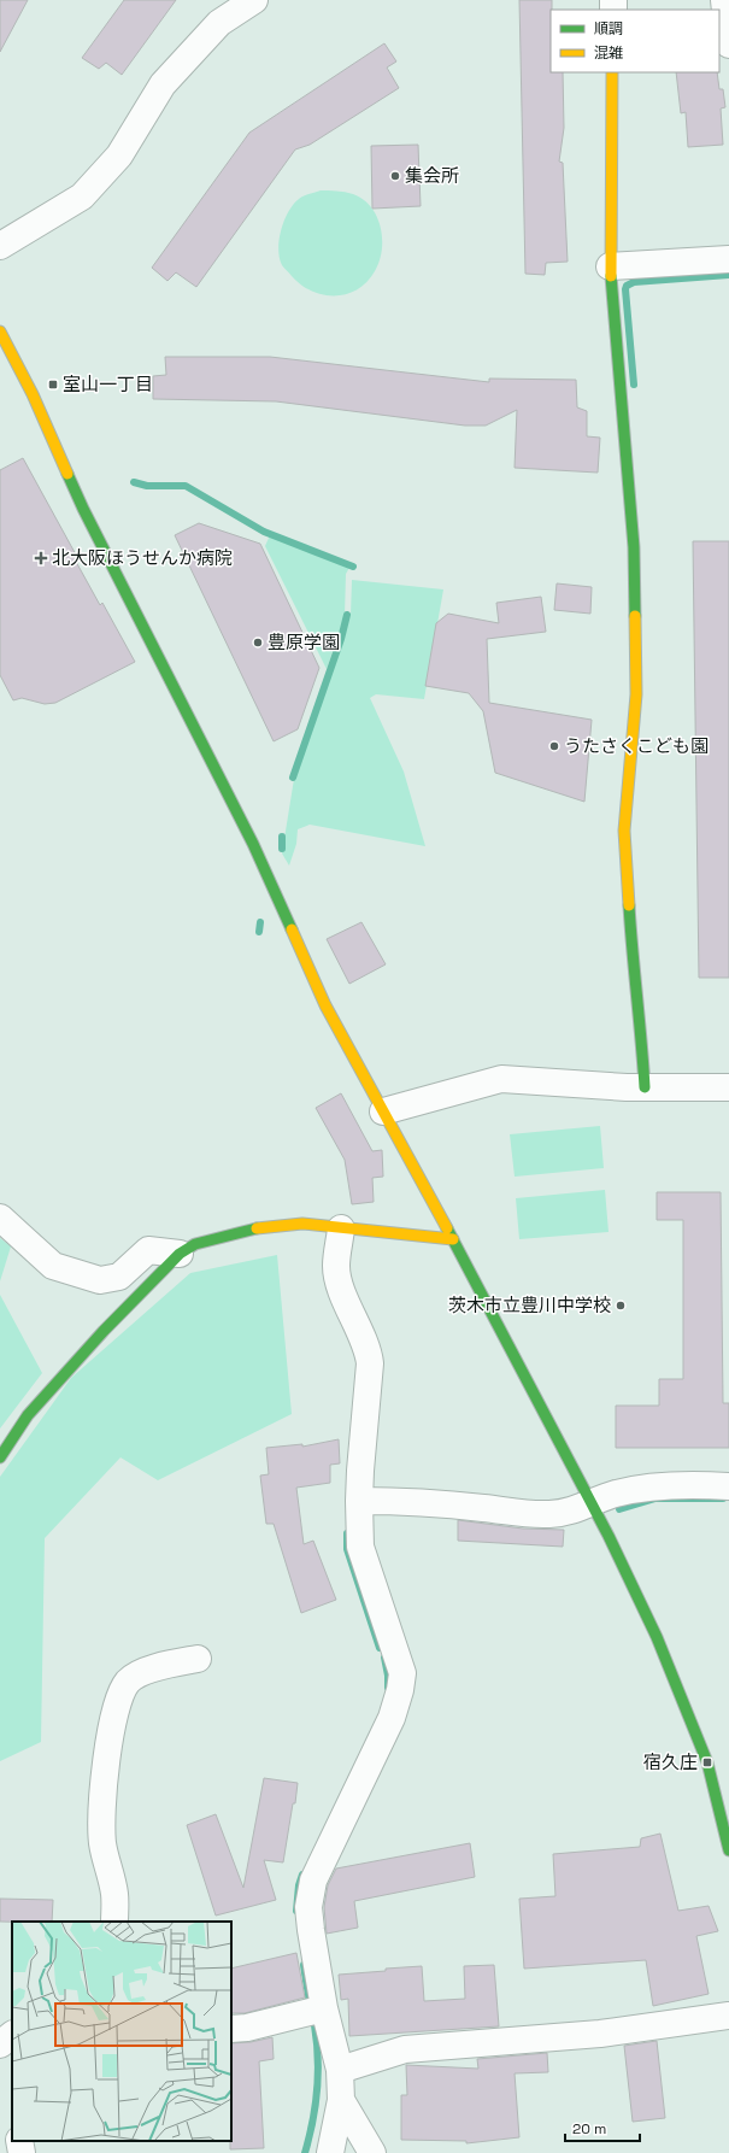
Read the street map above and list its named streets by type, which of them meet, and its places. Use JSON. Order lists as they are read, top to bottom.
{
  "places": {
    "other": [
      "集会所",
      "豊原学園",
      "うたさくこども園",
      "茨木市立豊川中学校"
    ],
    "transit": ["室山一丁目", "宿久庄"],
    "health": ["北大阪ほうせんか病院"]
  },
  "legend": ["順調", "混雑"],
  "scale_bar": "20 m"
}
